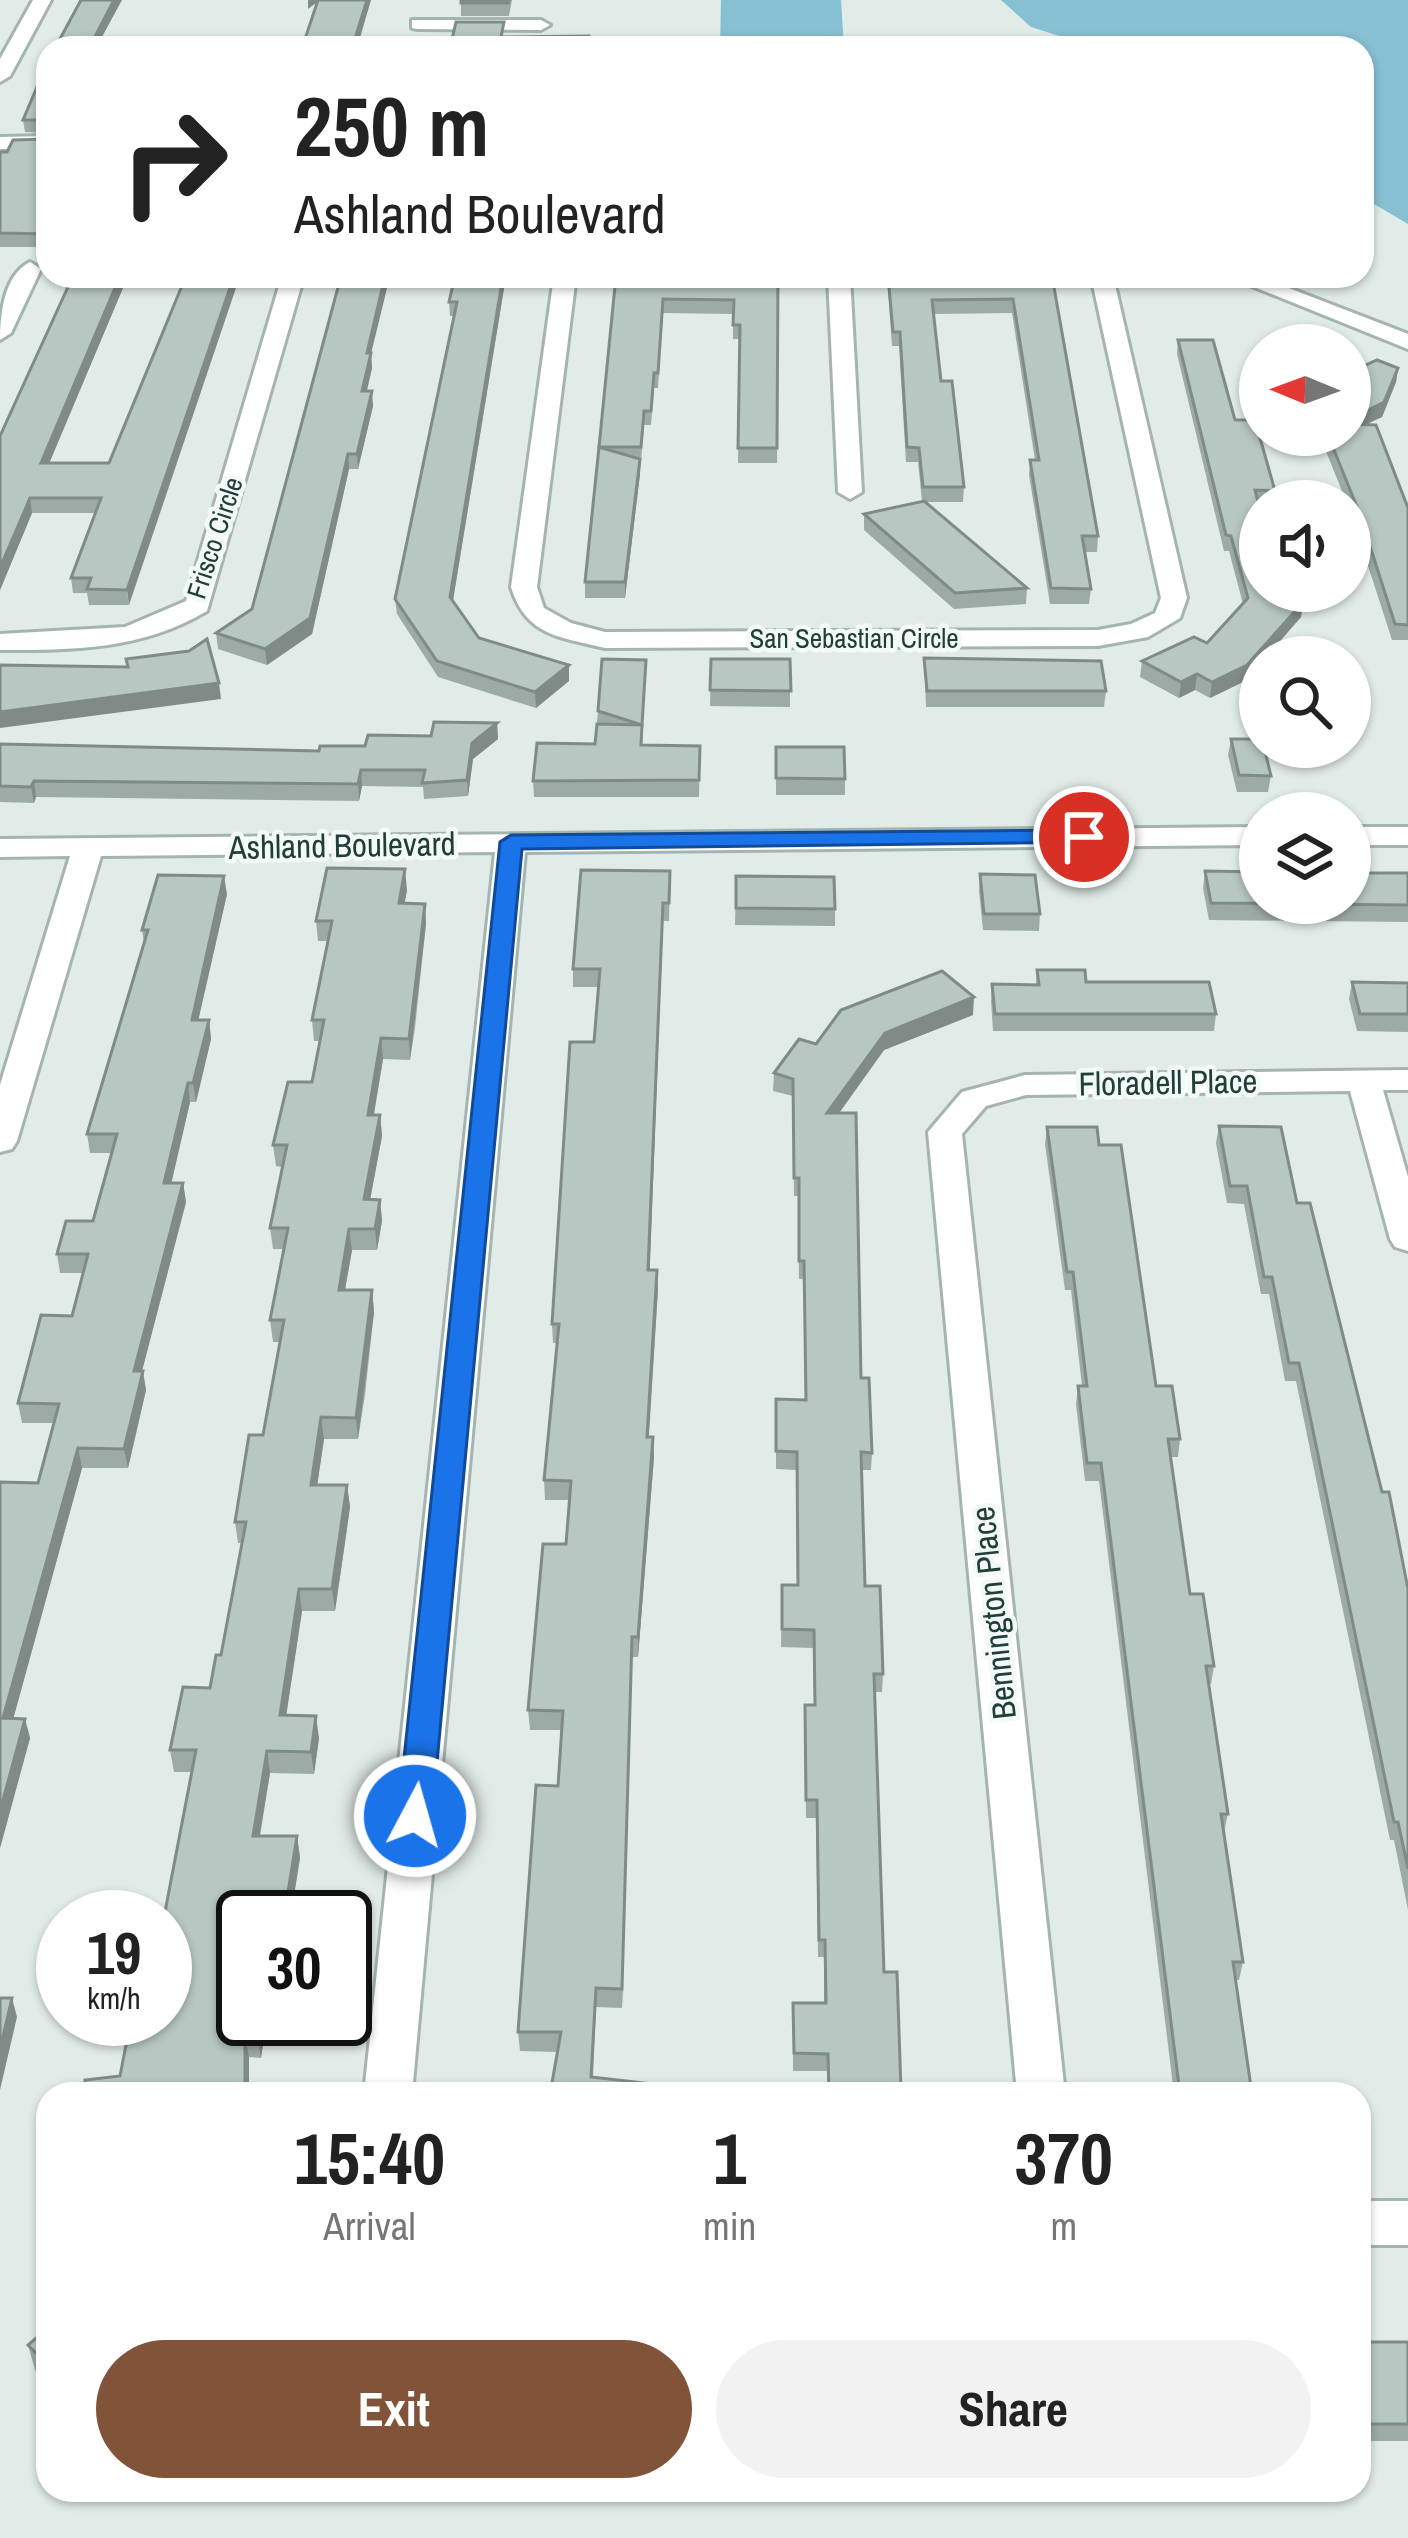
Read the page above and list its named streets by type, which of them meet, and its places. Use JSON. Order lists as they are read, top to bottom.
{
  "streets": {
    "street": [
      "Frisco Circle",
      "San Sebastian Circle",
      "Ashland Boulevard",
      "Floradell Place",
      "Bennington Place"
    ]
  },
  "crossings": [
    ["Floradell Place", "Bennington Place"]
  ],
  "north": "left",
  "page": {
    "turn": ["250 m", "Ashland Boulevard"],
    "speed": "19 km/h",
    "limit": "30",
    "eta": [
      "15:40",
      "Arrival",
      "1",
      "min",
      "370",
      "m"
    ],
    "buttons": ["Exit", "Share"]
  }
}
